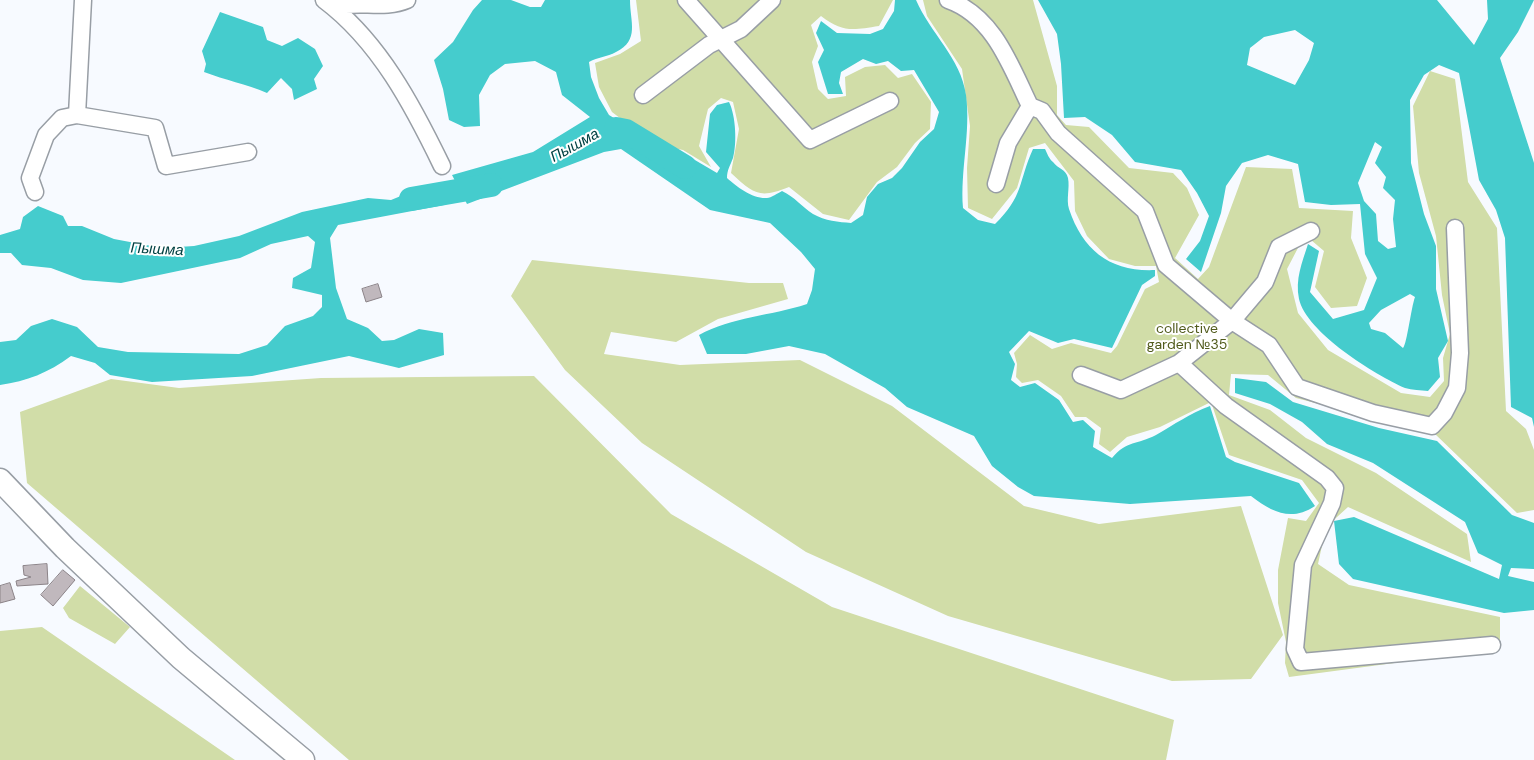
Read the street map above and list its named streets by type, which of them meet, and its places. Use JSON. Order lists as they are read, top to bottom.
{
  "water": ["Пышма"],
  "parks": ["collective garden №35"]
}
